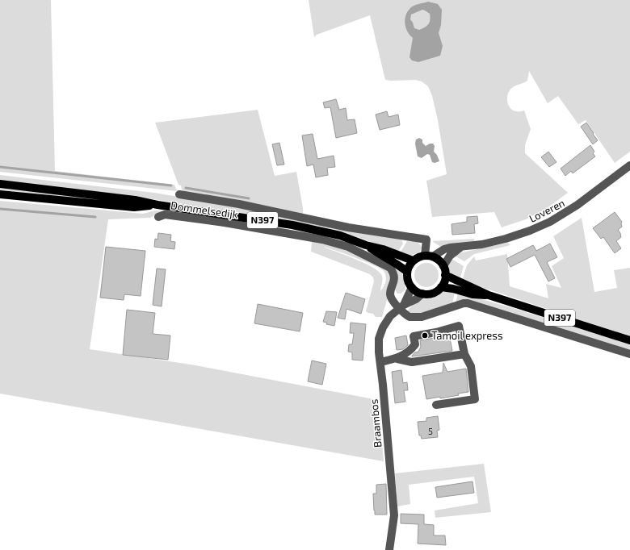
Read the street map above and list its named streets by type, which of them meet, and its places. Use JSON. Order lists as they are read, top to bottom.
{
  "streets": {
    "main road": ["Dommelsedijk", "N397"],
    "street": ["Loveren", "Braambos"]
  },
  "crossings": [
    ["Dommelsedijk", "Loveren"],
    ["Dommelsedijk", "N397"],
    ["Dommelsedijk", "Braambos"],
    ["Loveren", "N397"],
    ["Loveren", "Braambos"],
    ["N397", "Braambos"]
  ],
  "places": ["Tamoil express"],
  "house_numbers": ["5"]
}
